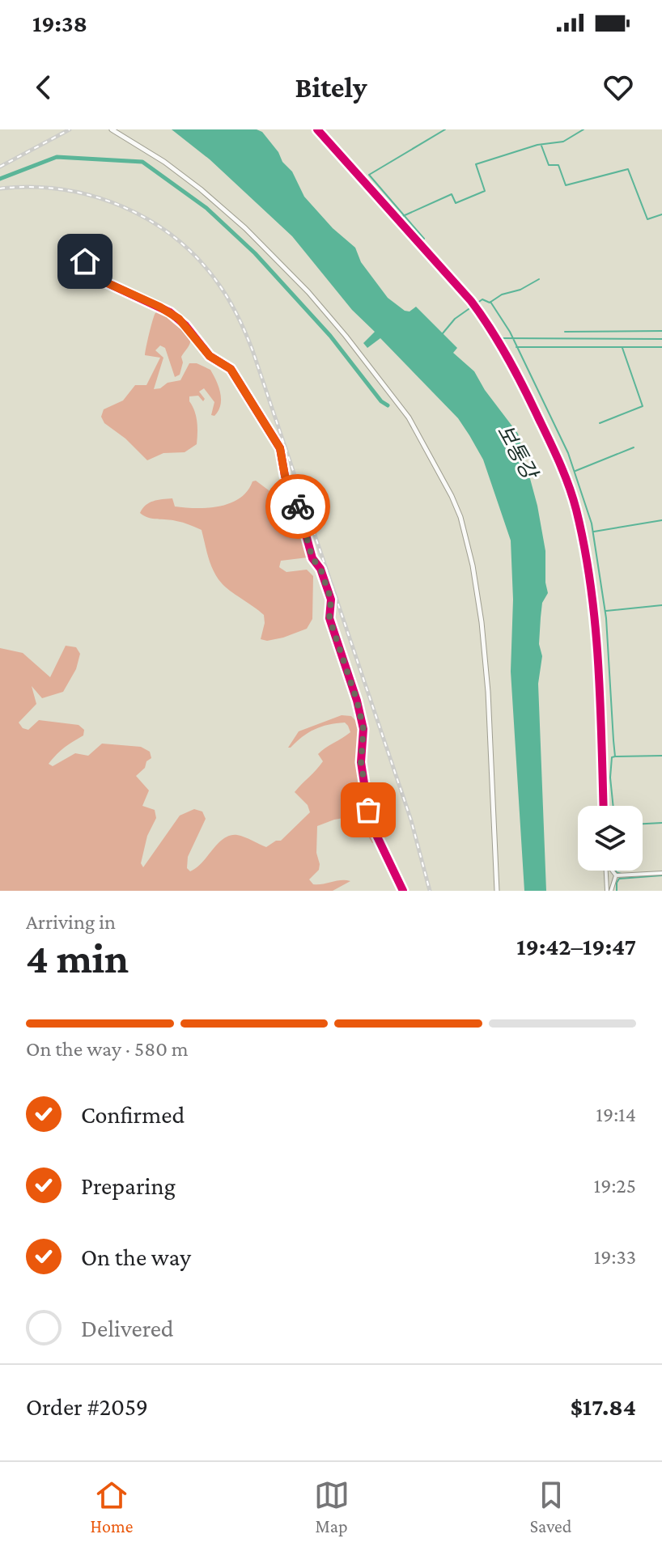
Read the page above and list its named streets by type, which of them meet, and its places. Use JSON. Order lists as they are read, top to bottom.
{
  "water": ["보통강"],
  "page": {
    "status": "19:38",
    "header": "Bitely",
    "heading": ["4 min", "Arriving in", "19:42–19:47"],
    "panel": ["Order #2059", "$17.84"],
    "bar": "On the way · 580 m",
    "list": [
      ["Confirmed", "19:14"],
      ["Preparing", "19:25"],
      ["On the way", "19:33"],
      "Delivered"
    ],
    "tabs": ["Home", "Map", "Saved"]
  }
}
